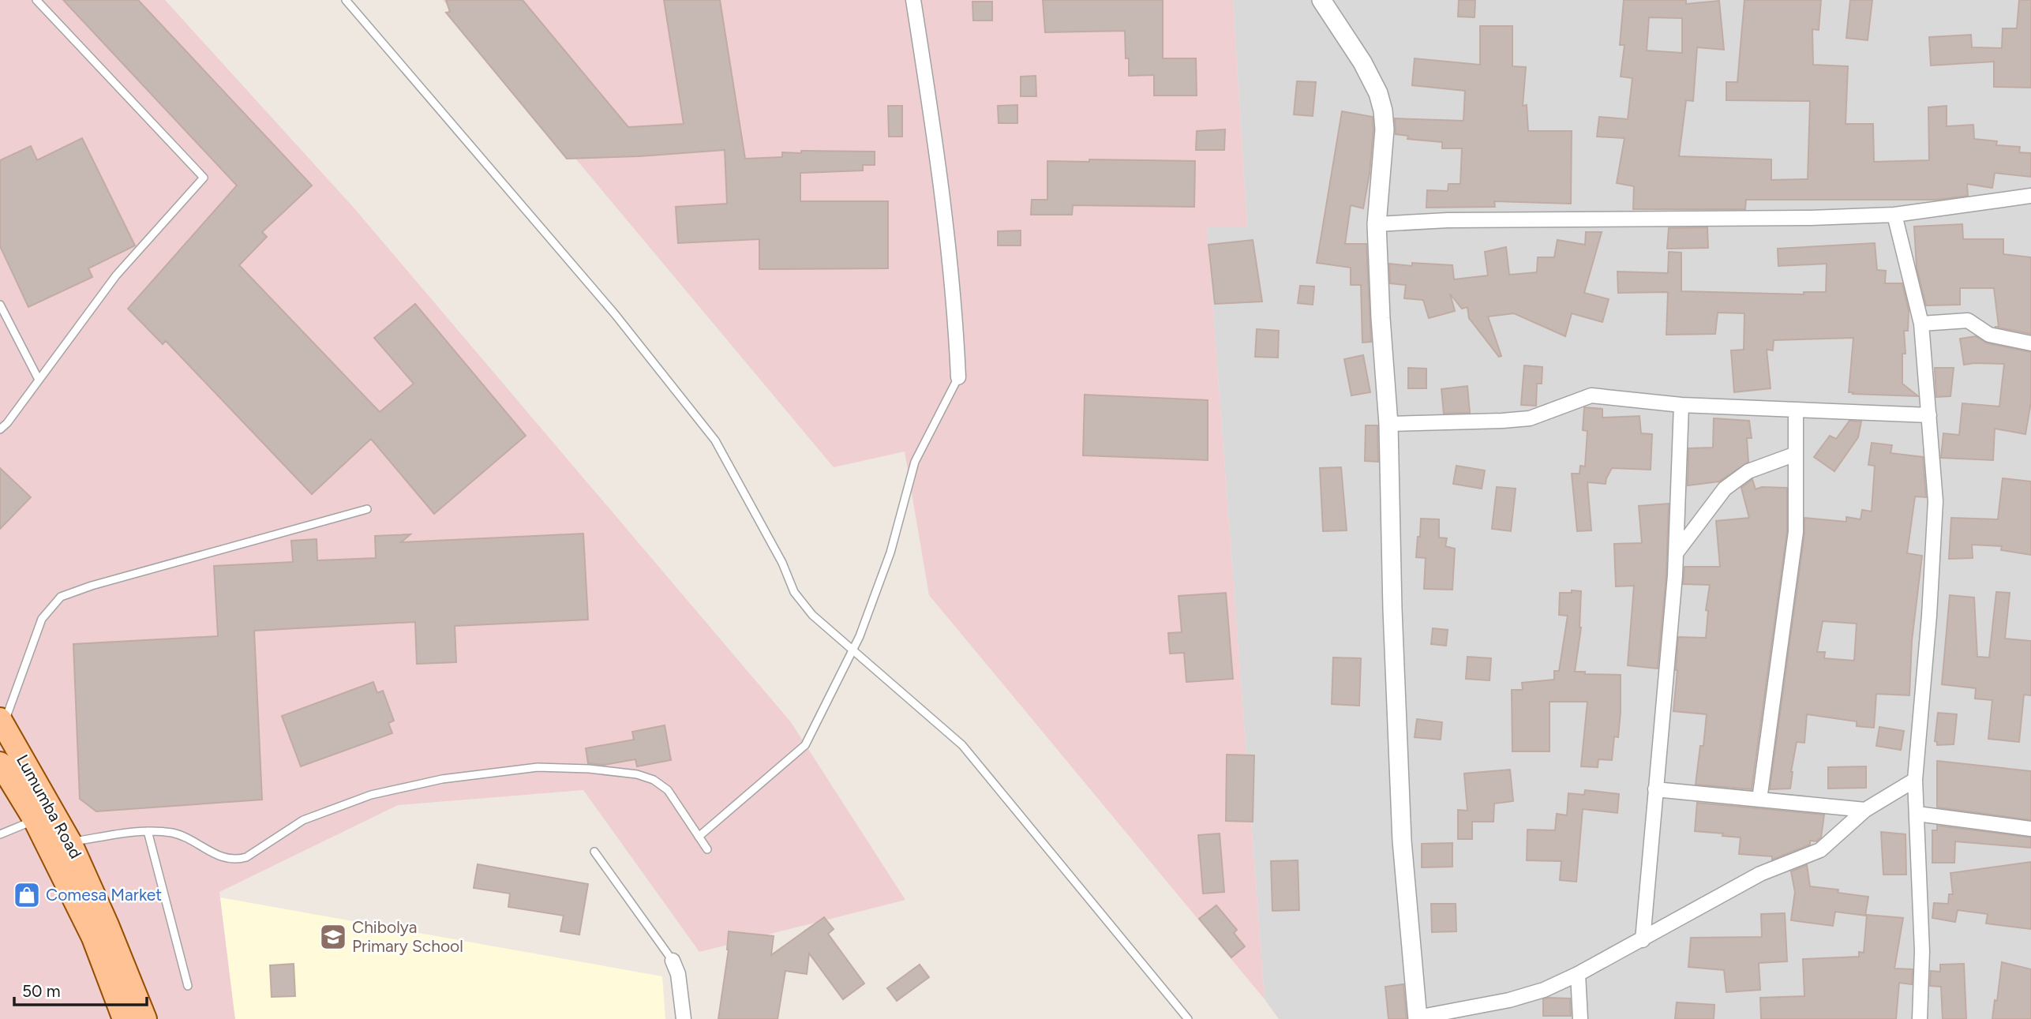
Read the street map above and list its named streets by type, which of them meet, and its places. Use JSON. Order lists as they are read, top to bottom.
{
  "streets": {
    "main road": ["Lumumba Road"]
  },
  "places": {
    "shop": ["Comesa Market"],
    "school or university": ["Chibolya Primary School"]
  },
  "scale_bar": "50 m"
}
